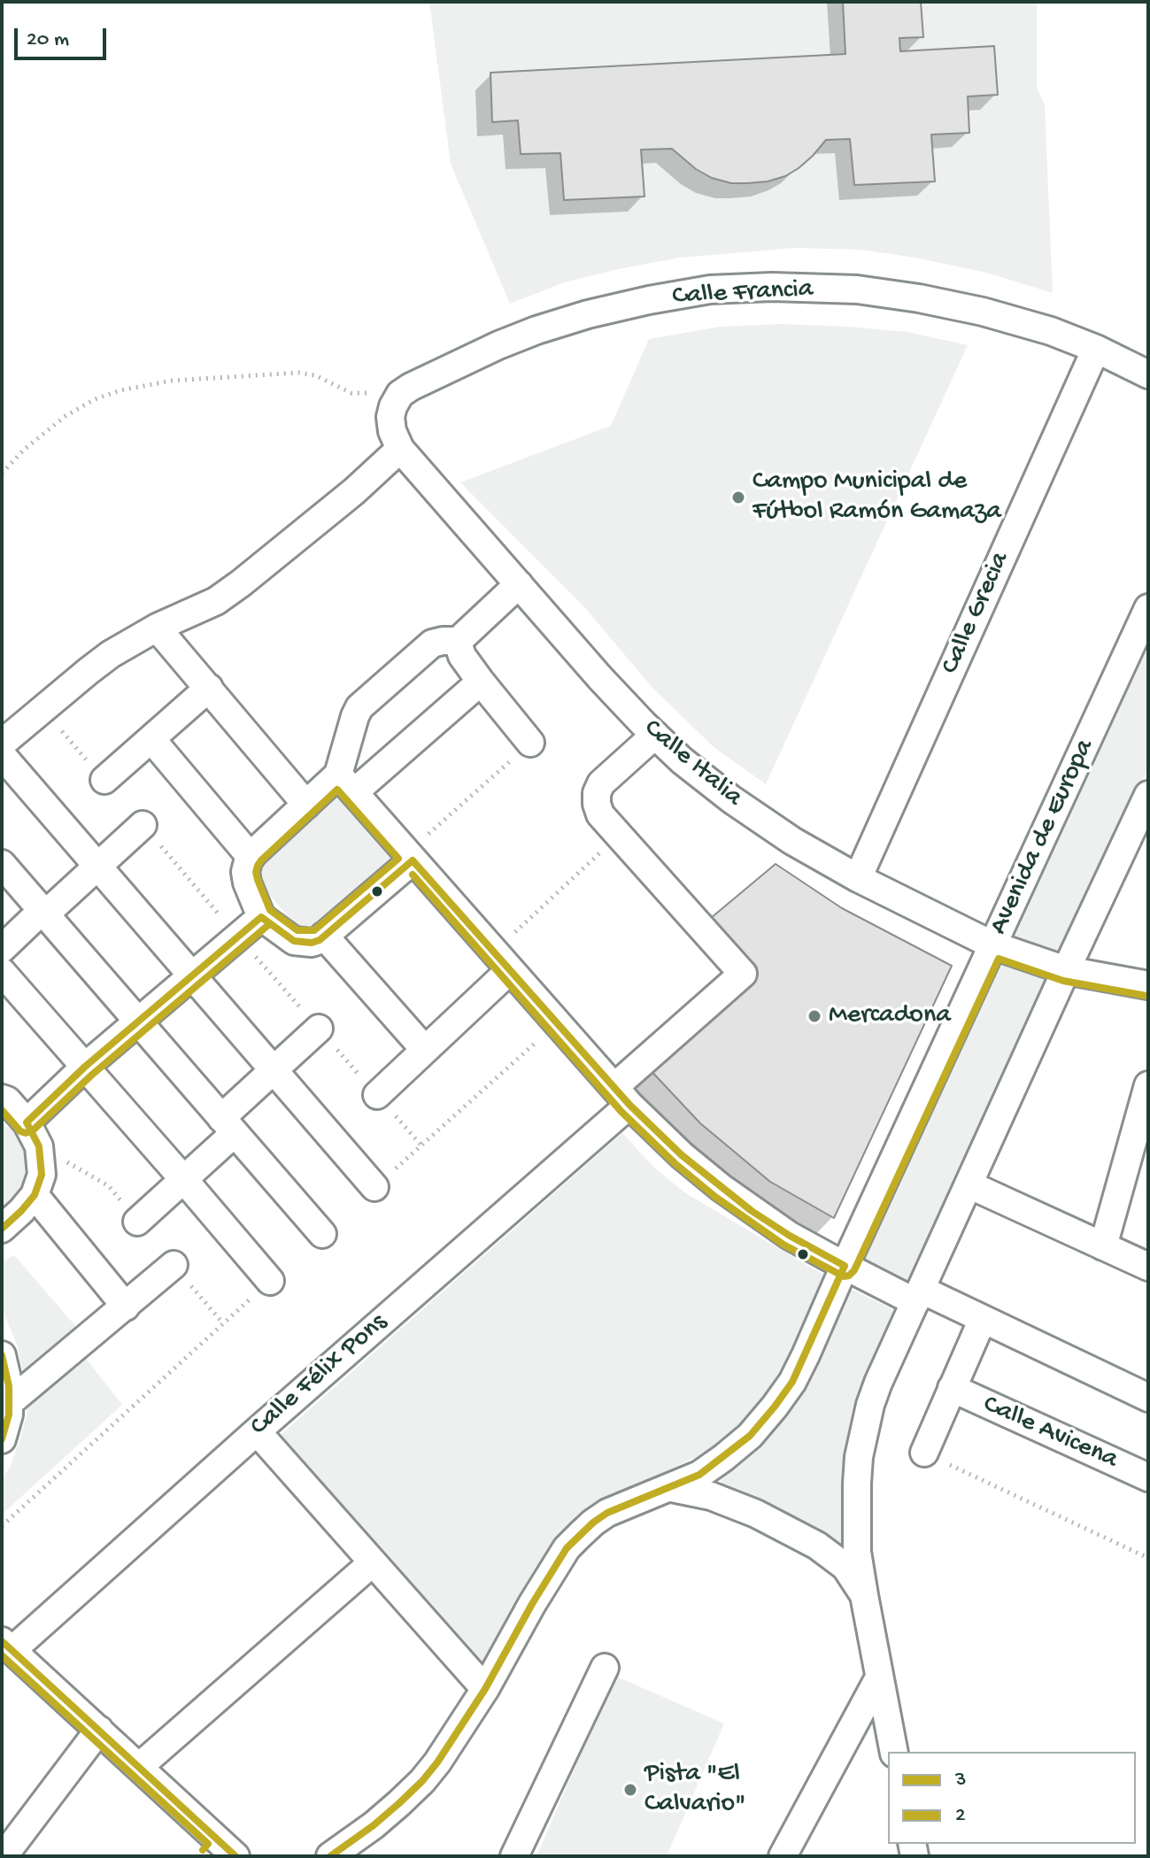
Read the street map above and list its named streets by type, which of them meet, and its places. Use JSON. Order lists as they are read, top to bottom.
{
  "streets": {
    "street": [
      "Calle Francia",
      "Calle Grecia",
      "Calle Italia",
      "Avenida de Europa",
      "Calle Félix Pons",
      "Calle Avicena"
    ]
  },
  "crossings": [
    ["Calle Francia", "Calle Grecia"],
    ["Calle Grecia", "Calle Italia"],
    ["Calle Italia", "Avenida de Europa"]
  ],
  "places": ["Campo Municipal de Fútbol Ramón Gamaza", "Mercadona", "Pista \"El Calvario\""],
  "lines": ["transit line 2", "transit line 3"],
  "legend": ["3", "2"],
  "scale_bar": "20 m"
}
